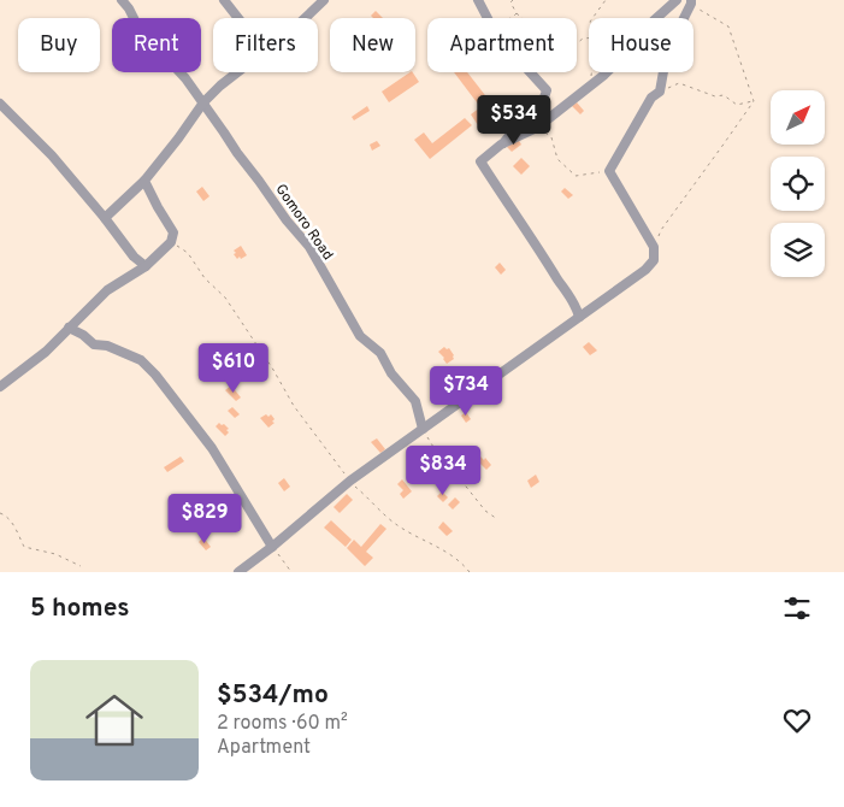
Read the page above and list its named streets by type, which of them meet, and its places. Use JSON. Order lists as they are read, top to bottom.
{
  "streets": {
    "street": ["Gomoro Road"]
  },
  "north": "top right",
  "page": {
    "chip": [
      "Buy",
      "Rent",
      "Filters",
      "New",
      "Apartment",
      "House"
    ],
    "price": [
      "$534",
      "$610",
      "$734",
      "$834",
      "$829"
    ],
    "heading": "5 homes",
    "list": [
      {
        "name": "$534/mo",
        "note": "2 rooms · 60 m² · Apartment"
      }
    ]
  }
}
